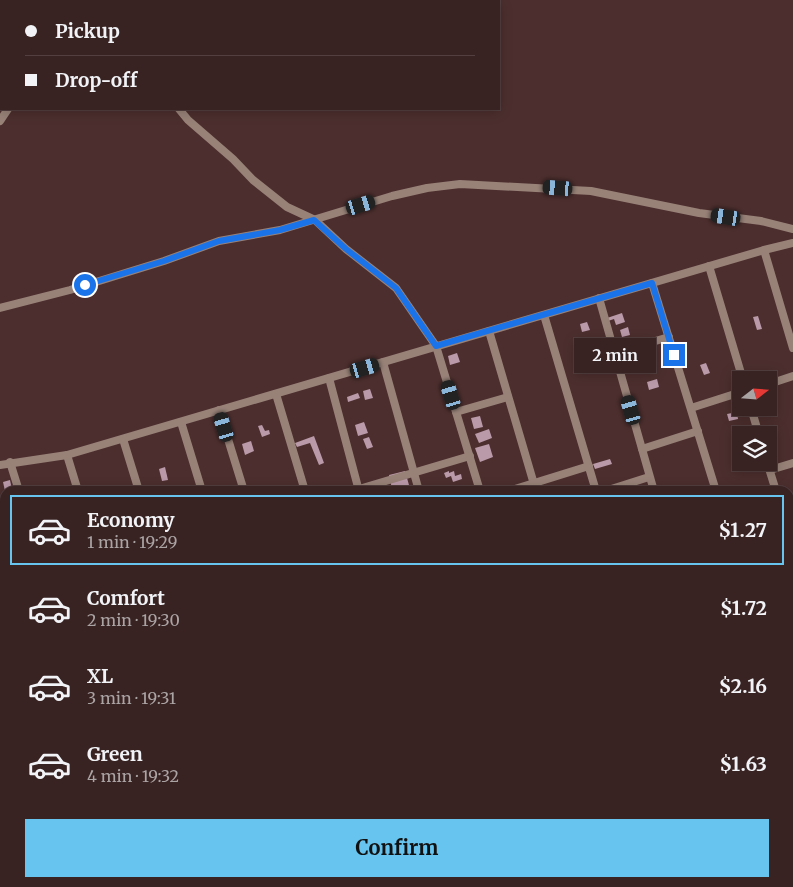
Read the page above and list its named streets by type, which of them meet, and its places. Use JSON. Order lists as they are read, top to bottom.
{
  "north": "right",
  "page": {
    "banner": ["Pickup", "Drop-off"],
    "bubble": "2 min",
    "list": [
      {
        "name": "Economy",
        "note": "1 min · 19:29",
        "value": "$1.27"
      },
      {
        "name": "Comfort",
        "note": "2 min · 19:30",
        "value": "$1.72"
      },
      {
        "name": "XL",
        "note": "3 min · 19:31",
        "value": "$2.16"
      },
      {
        "name": "Green",
        "note": "4 min · 19:32",
        "value": "$1.63"
      }
    ],
    "buttons": "Confirm"
  }
}
